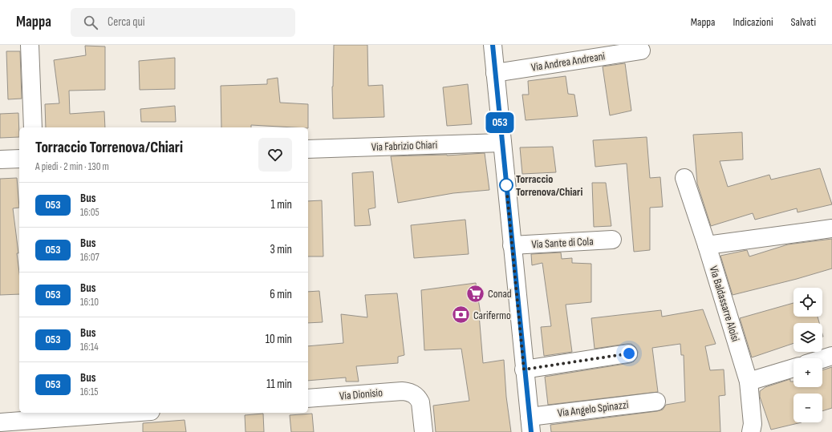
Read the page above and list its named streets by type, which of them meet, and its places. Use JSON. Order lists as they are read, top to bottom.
{
  "streets": {
    "street": [
      "Via Andrea Andreani",
      "Via Fabrizio Chiari",
      "Via Sante di Cola",
      "Via Baldassarre Aloisi",
      "Via Dionisio",
      "Via Angelo Spinazzi"
    ]
  },
  "places": {
    "other": ["Torraccio Torrenova/Chiari"],
    "supermarket": ["Conad"],
    "bank": ["Carifermo"]
  },
  "lines": ["bus line 053"],
  "page": {
    "header": "Mappa",
    "search": "Cerca qui",
    "nav": ["Mappa", "Indicazioni", "Salvati"],
    "on_map": "053",
    "heading": ["Torraccio Torrenova/Chiari", "A piedi · 2 min · 130 m"],
    "list": [
      {
        "mark": "053",
        "name": "Bus",
        "note": "16:05",
        "value": "1 min"
      },
      {
        "mark": "053",
        "name": "Bus",
        "note": "16:07",
        "value": "3 min"
      },
      {
        "mark": "053",
        "name": "Bus",
        "note": "16:10",
        "value": "6 min"
      },
      {
        "mark": "053",
        "name": "Bus",
        "note": "16:14",
        "value": "10 min"
      },
      {
        "mark": "053",
        "name": "Bus",
        "note": "16:15",
        "value": "11 min"
      }
    ],
    "map_buttons": ["+", "−"]
  }
}
